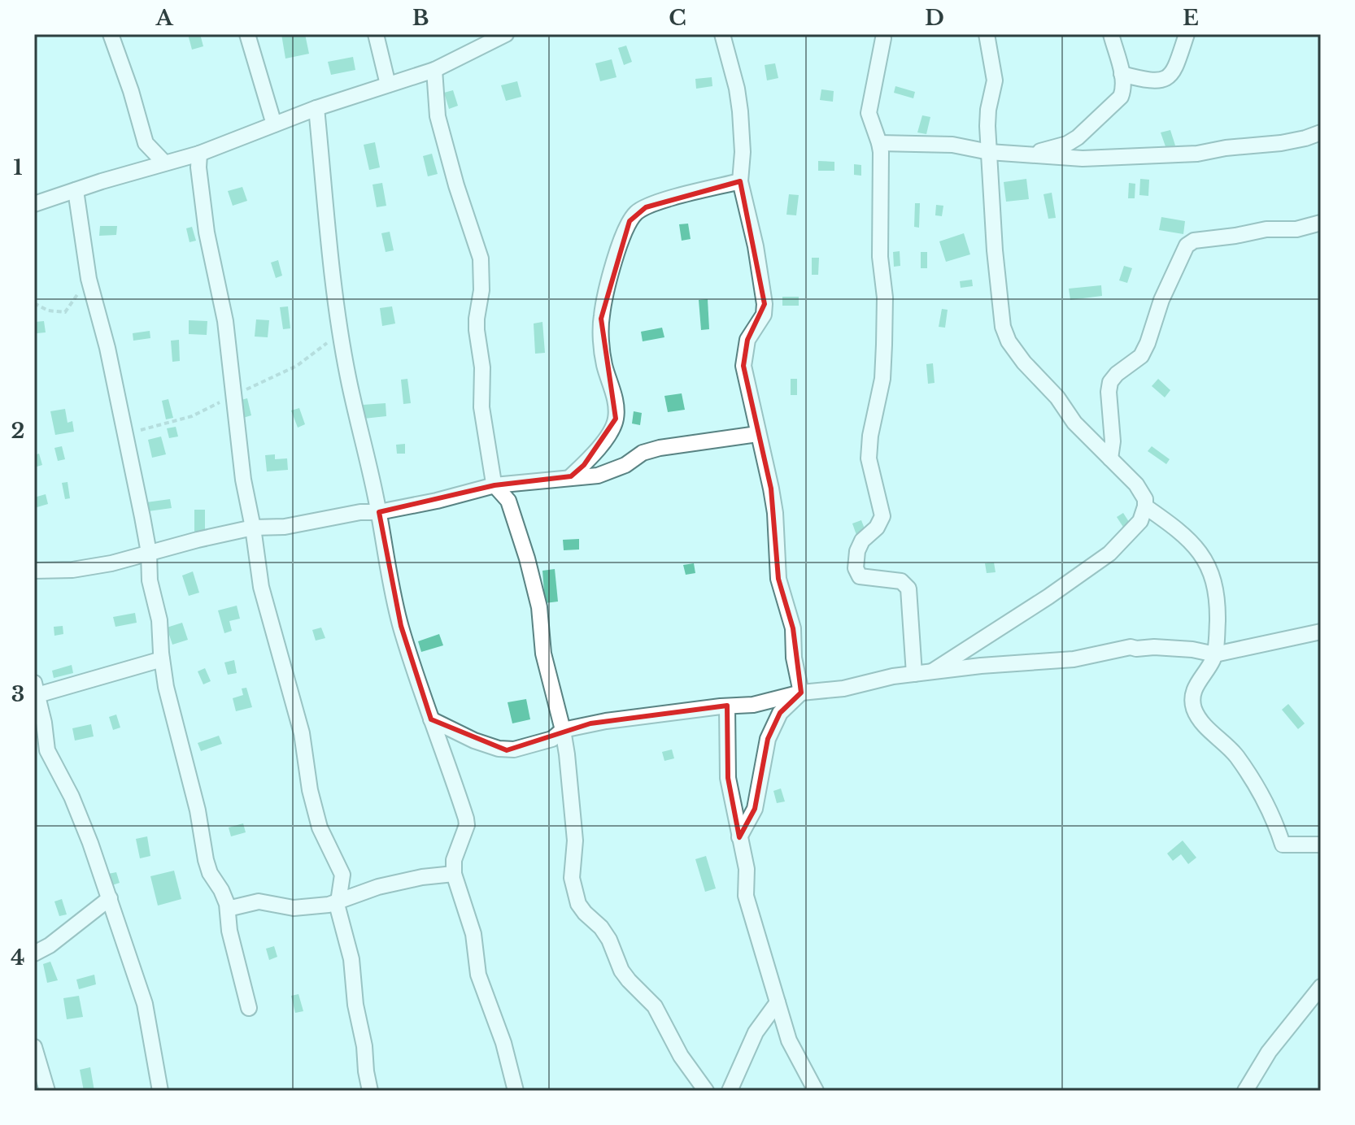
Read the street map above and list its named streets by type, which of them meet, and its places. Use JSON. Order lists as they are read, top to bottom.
{
  "grid": {
    "columns": [
      "A",
      "B",
      "C",
      "D",
      "E"
    ],
    "rows": [
      "1",
      "2",
      "3",
      "4"
    ]
  }
}
